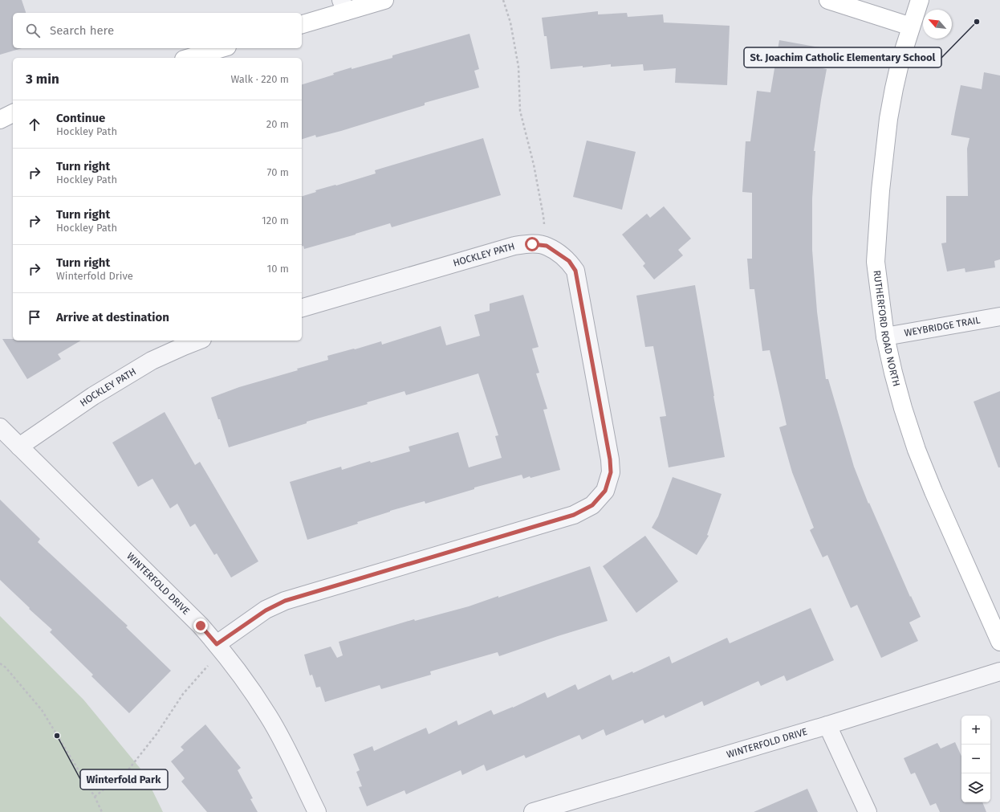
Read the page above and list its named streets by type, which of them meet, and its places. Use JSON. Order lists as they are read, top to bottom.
{
  "streets": {
    "street": [
      "HOCKLEY PATH",
      "WEYBRIDGE TRAIL",
      "RUTHERFORD ROAD NORTH",
      "WINTERFOLD DRIVE"
    ]
  },
  "crossings": [
    ["HOCKLEY PATH", "WINTERFOLD DRIVE"],
    ["WEYBRIDGE TRAIL", "RUTHERFORD ROAD NORTH"]
  ],
  "places": ["St. Joachim Catholic Elementary School", "Winterfold Park"],
  "north": "top left",
  "page": {
    "search": "Search here",
    "heading": ["3 min", "Walk · 220 m"],
    "list": [
      ["Continue", "Hockley Path", "20 m"],
      ["Turn right", "Hockley Path", "70 m"],
      ["Turn right", "Hockley Path", "120 m"],
      ["Turn right", "Winterfold Drive", "10 m"],
      "Arrive at destination"
    ],
    "map_buttons": ["+", "−"]
  }
}
